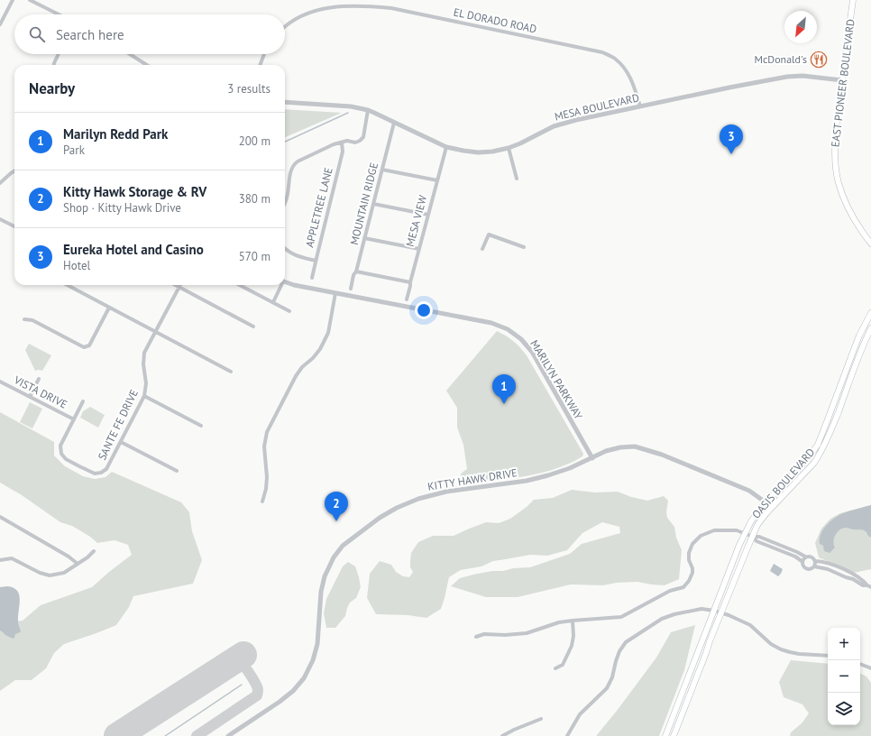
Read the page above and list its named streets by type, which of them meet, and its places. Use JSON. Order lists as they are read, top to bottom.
{
  "streets": {
    "main road": ["EAST PIONEER BOULEVARD", "OASIS BOULEVARD"],
    "street": [
      "EL DORADO ROAD",
      "MESA BOULEVARD",
      "MOUNTAIN RIDGE",
      "APPLETREE LANE",
      "MESA VIEW",
      "MARILYN PARKWAY",
      "VISTA DRIVE",
      "SANTE FE DRIVE",
      "KITTY HAWK DRIVE"
    ]
  },
  "crossings": [
    ["EL DORADO ROAD", "MESA BOULEVARD"],
    ["EAST PIONEER BOULEVARD", "MESA BOULEVARD"],
    ["MESA BOULEVARD", "MOUNTAIN RIDGE"],
    ["MESA BOULEVARD", "MESA VIEW"],
    ["MARILYN PARKWAY", "KITTY HAWK DRIVE"],
    ["VISTA DRIVE", "SANTE FE DRIVE"],
    ["KITTY HAWK DRIVE", "OASIS BOULEVARD"]
  ],
  "places": {
    "restaurant": ["McDonald's"]
  },
  "north": "bottom left",
  "page": {
    "search": "Search here",
    "heading": ["Nearby", "3 results"],
    "list": [
      {
        "mark": "1",
        "name": "Marilyn Redd Park",
        "note": "Park",
        "value": "200 m"
      },
      {
        "mark": "2",
        "name": "Kitty Hawk Storage & RV",
        "note": "Shop · Kitty Hawk Drive",
        "value": "380 m"
      },
      {
        "mark": "3",
        "name": "Eureka Hotel and Casino",
        "note": "Hotel",
        "value": "570 m"
      }
    ],
    "pins": ["3", "1", "2"],
    "map_buttons": ["+", "−"]
  }
}
